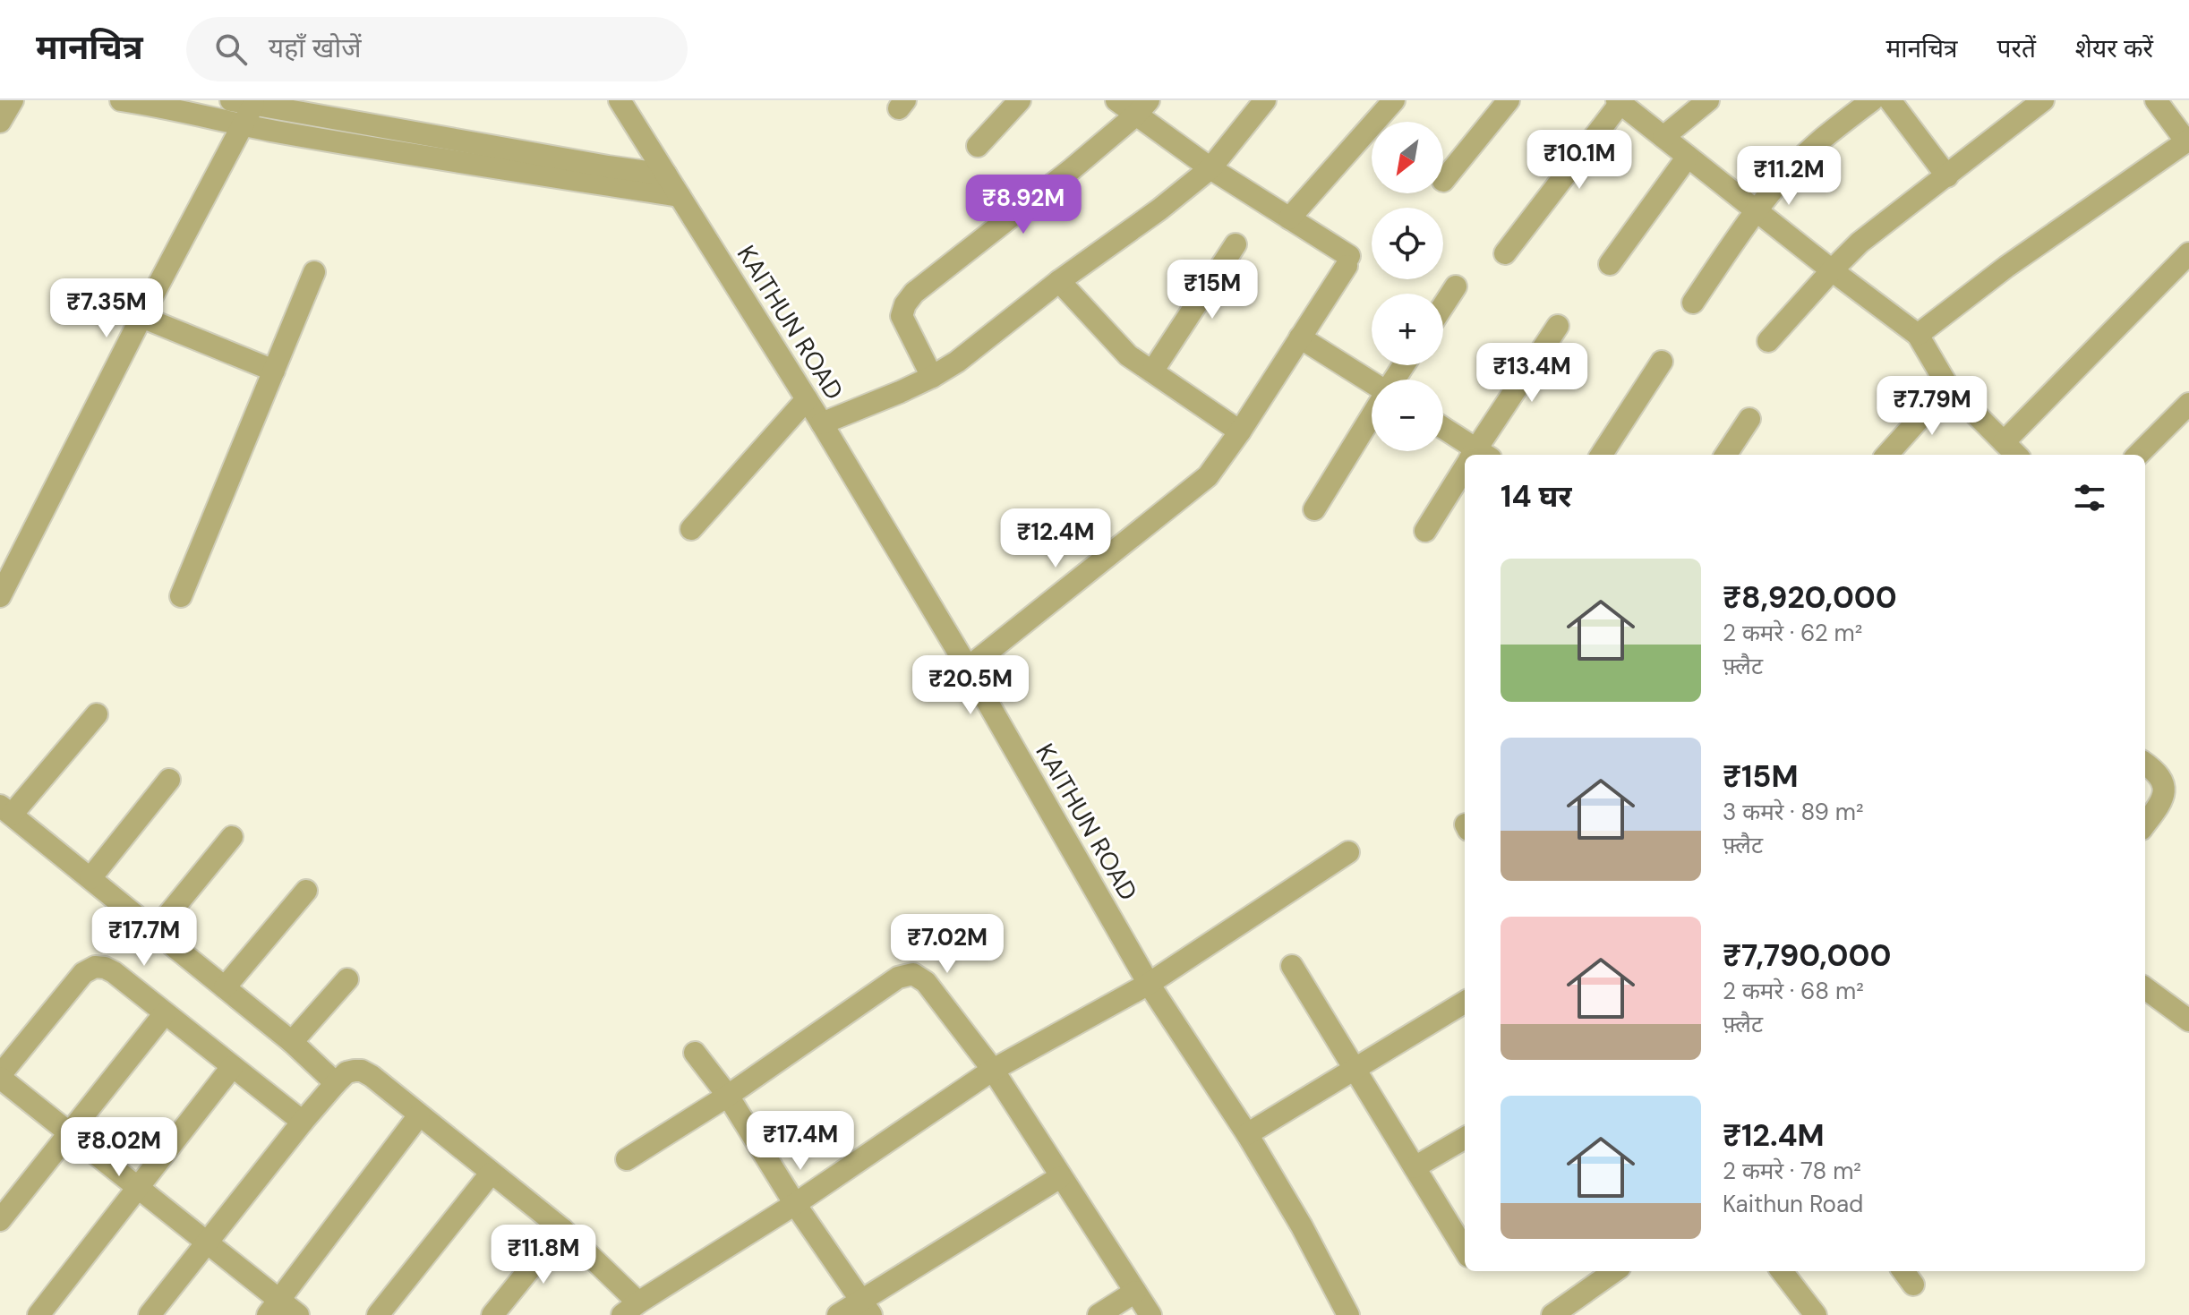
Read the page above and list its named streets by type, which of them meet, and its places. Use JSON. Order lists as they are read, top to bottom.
{
  "streets": {
    "street": ["KAITHUN ROAD"]
  },
  "north": "bottom left",
  "page": {
    "header": "मानचित्र",
    "search": "यहाँ खोजें",
    "nav": ["मानचित्र", "परतें", "शेयर करें"],
    "map_buttons": ["+", "−"],
    "price": [
      "₹10.1M",
      "₹11.2M",
      "₹8.92M",
      "₹15M",
      "₹7.35M",
      "₹13.4M",
      "₹7.79M",
      "₹12.4M",
      "₹20.5M",
      "₹17.7M",
      "₹7.02M",
      "₹17.4M",
      "₹8.02M",
      "₹11.8M"
    ],
    "heading": "14 घर",
    "list": [
      {
        "name": "₹8,920,000",
        "note": "2 कमरे · 62 m² · फ़्लैट"
      },
      {
        "name": "₹15M",
        "note": "3 कमरे · 89 m² · फ़्लैट"
      },
      {
        "name": "₹7,790,000",
        "note": "2 कमरे · 68 m² · फ़्लैट"
      },
      {
        "name": "₹12.4M",
        "note": "2 कमरे · 78 m² · Kaithun Road"
      }
    ]
  }
}
